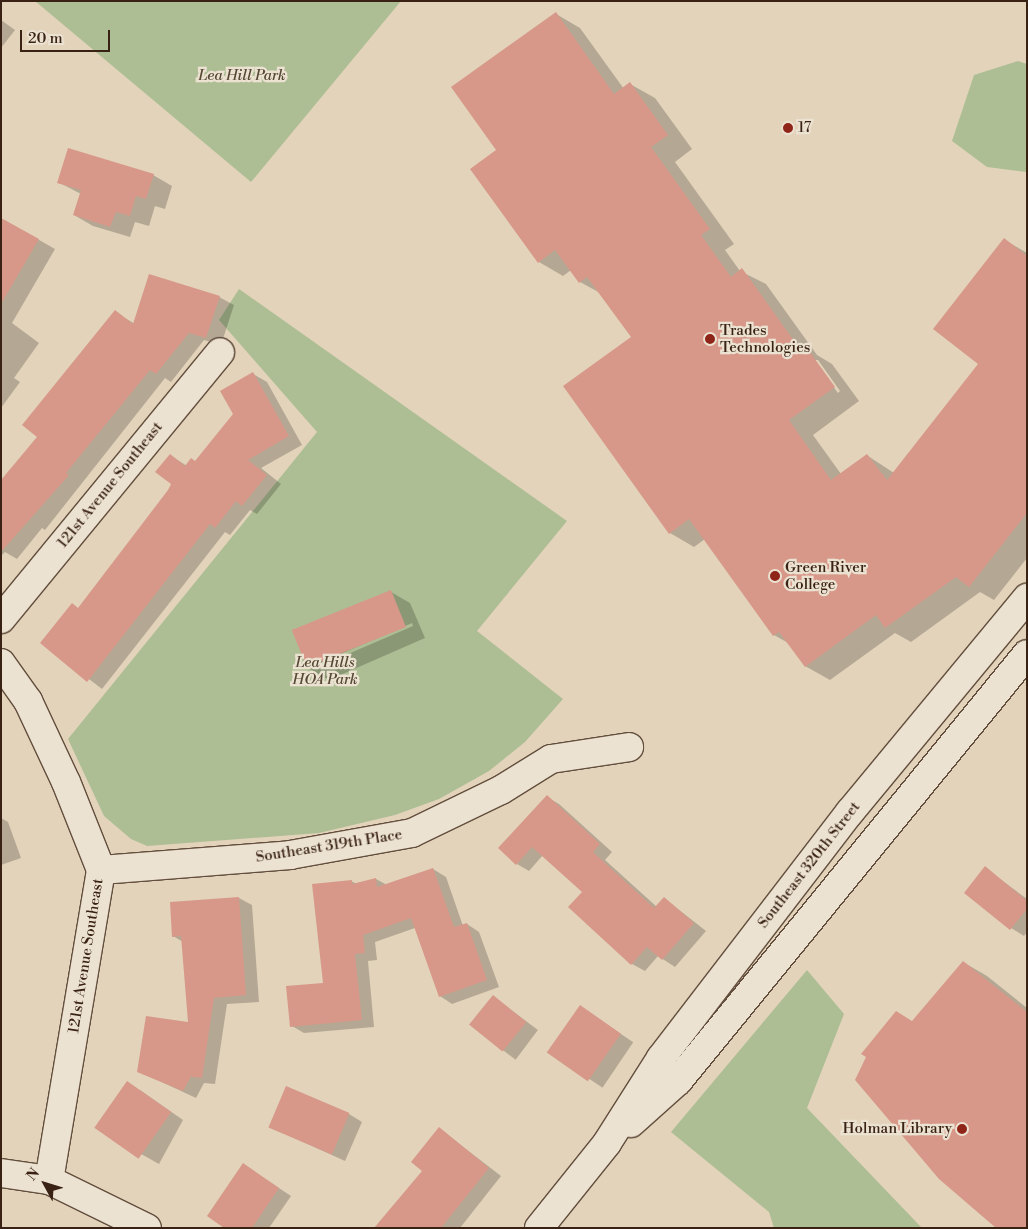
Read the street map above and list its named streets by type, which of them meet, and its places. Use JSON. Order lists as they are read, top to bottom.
{
  "streets": {
    "street": ["121st Avenue Southeast", "Southeast 319th Place", "Southeast 320th Street"]
  },
  "crossings": [
    ["121st Avenue Southeast", "Southeast 319th Place"]
  ],
  "parks": ["Lea Hill Park", "Lea Hills HOA Park"],
  "places": [
    "17",
    "Trades Technologies",
    "Green River College",
    "Holman Library"
  ],
  "scale_bar": "20 m",
  "north": "top left"
}
